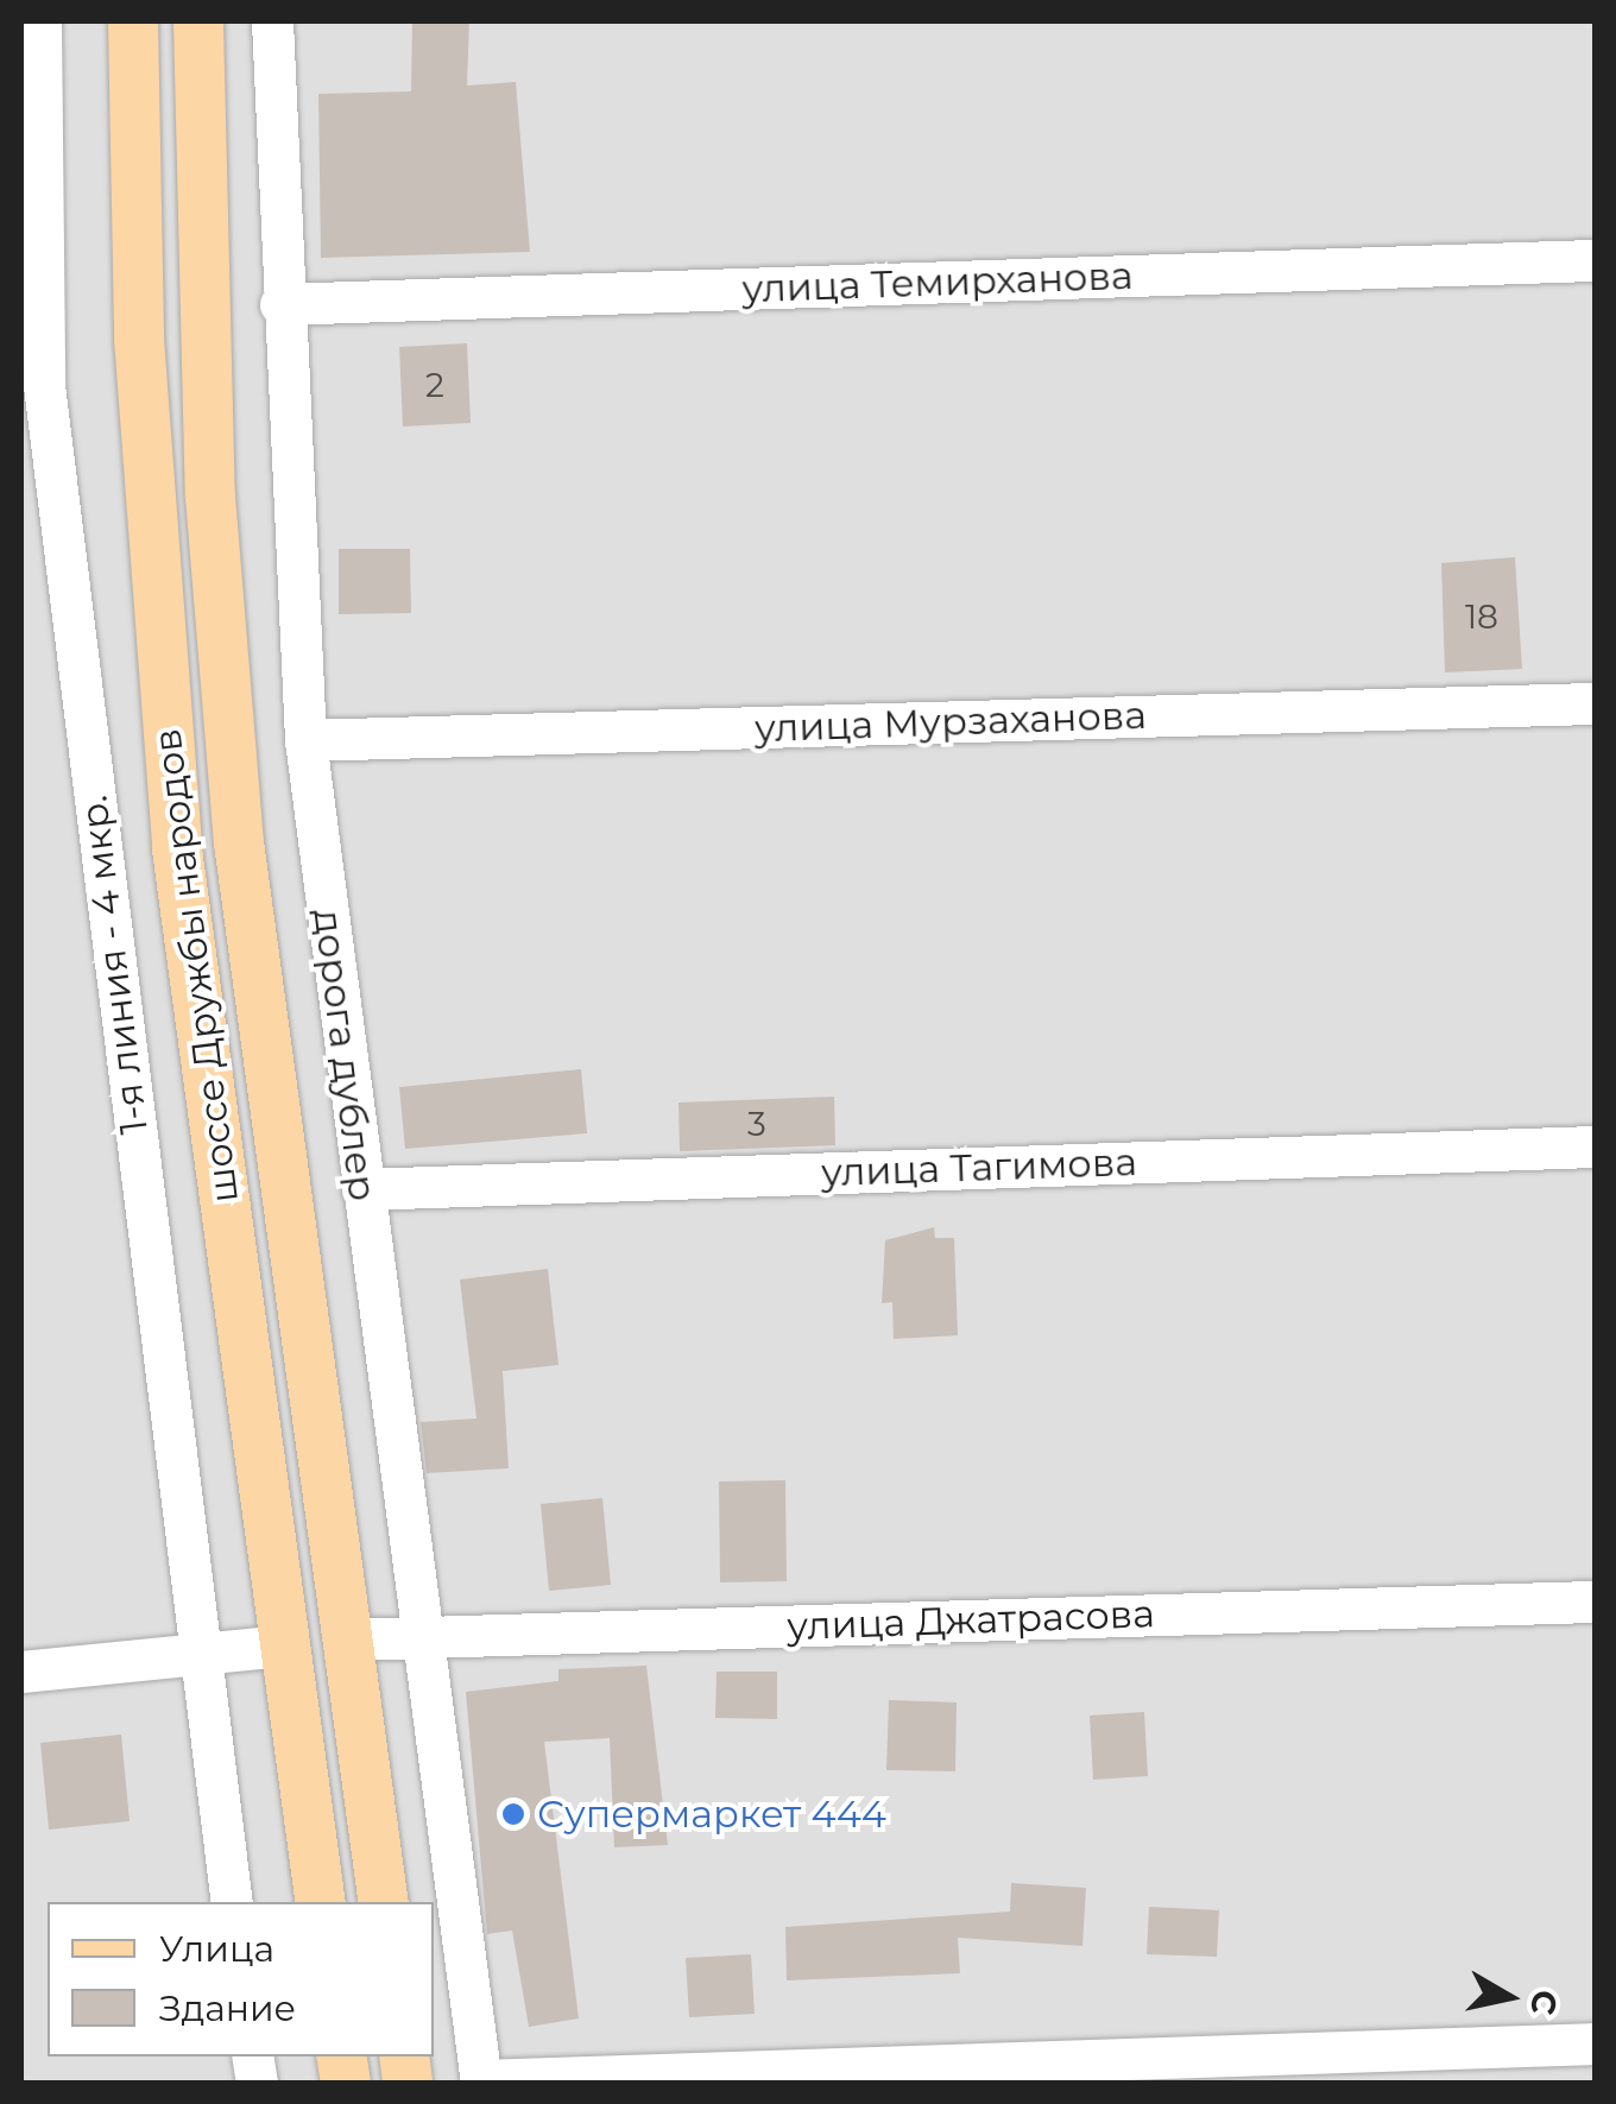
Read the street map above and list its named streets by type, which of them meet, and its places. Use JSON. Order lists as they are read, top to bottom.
{
  "streets": {
    "main road": ["шоссе Дружбы народов"],
    "street": [
      "улица Темирханова",
      "улица Мурзаханова",
      "1-я линия - 4 мкр.",
      "дорога дублер",
      "улица Тагимова",
      "улица Джатрасова"
    ]
  },
  "crossings": [
    ["улица Темирханова", "дорога дублер"],
    ["улица Мурзаханова", "дорога дублер"],
    ["дорога дублер", "улица Тагимова"],
    ["дорога дублер", "улица Джатрасова"]
  ],
  "places": ["Супермаркет 444"],
  "house_numbers": ["2", "18", "3"],
  "legend": ["Улица", "Здание"],
  "north": "right"
}
